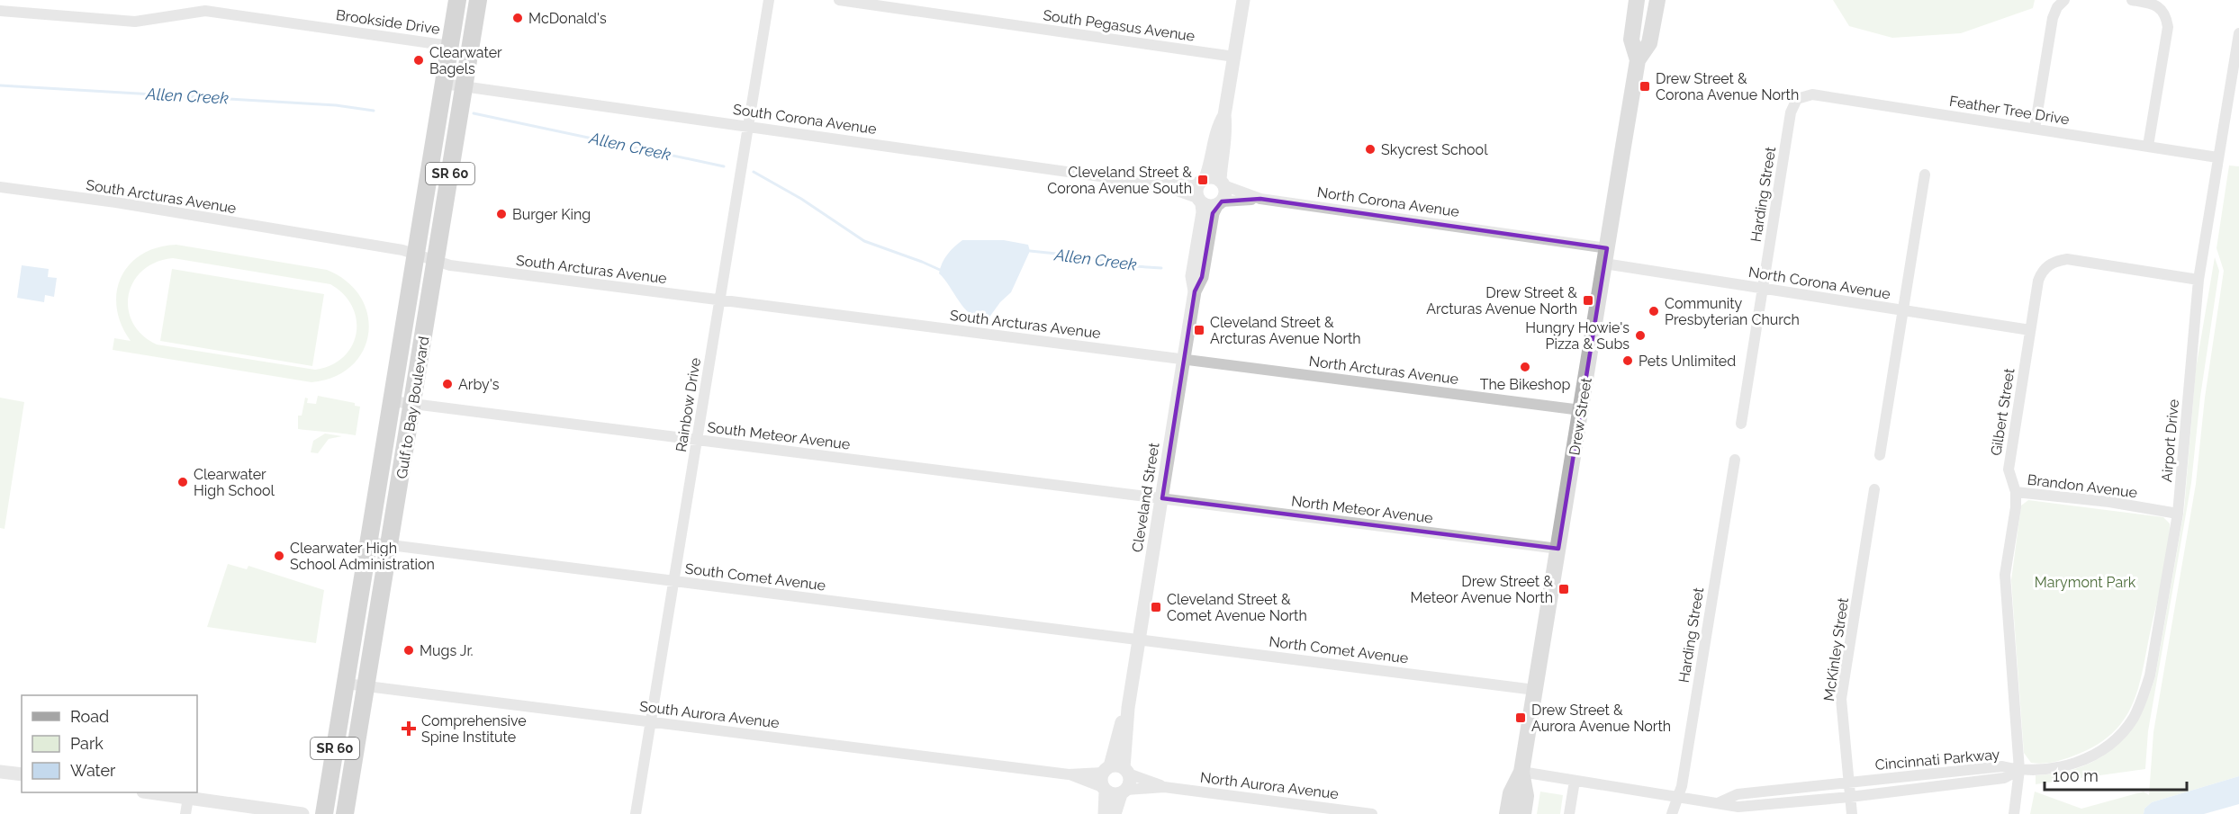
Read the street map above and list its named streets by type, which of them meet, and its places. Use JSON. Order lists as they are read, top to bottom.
{
  "streets": {
    "main road": ["SR 60", "Gulf to Bay Boulevard", "Drew Street"],
    "street": [
      "Brookside Drive",
      "South Pegasus Avenue",
      "Feather Tree Drive",
      "South Corona Avenue",
      "Harding Street",
      "South Arcturas Avenue",
      "North Corona Avenue",
      "North Arcturas Avenue",
      "Rainbow Drive",
      "Gilbert Street",
      "South Meteor Avenue",
      "Airport Drive",
      "Brandon Avenue",
      "Cleveland Street",
      "North Meteor Avenue",
      "South Comet Avenue",
      "North Comet Avenue",
      "McKinley Street",
      "South Aurora Avenue",
      "Cincinnati Parkway",
      "North Aurora Avenue"
    ]
  },
  "crossings": [
    ["Brookside Drive", "Gulf to Bay Boulevard"],
    ["Feather Tree Drive", "Harding Street"],
    ["Feather Tree Drive", "Airport Drive"],
    ["South Corona Avenue", "North Corona Avenue"],
    ["South Corona Avenue", "Rainbow Drive"],
    ["South Corona Avenue", "Gulf to Bay Boulevard"],
    ["South Corona Avenue", "Cleveland Street"],
    ["Harding Street", "North Corona Avenue"],
    ["Harding Street", "Cincinnati Parkway"],
    ["South Arcturas Avenue", "North Arcturas Avenue"],
    ["South Arcturas Avenue", "Rainbow Drive"],
    ["South Arcturas Avenue", "Gulf to Bay Boulevard"],
    ["South Arcturas Avenue", "Cleveland Street"],
    ["North Corona Avenue", "Gilbert Street"],
    ["North Corona Avenue", "Drew Street"],
    ["North Corona Avenue", "Cleveland Street"],
    ["North Arcturas Avenue", "Drew Street"],
    ["North Arcturas Avenue", "Cleveland Street"],
    ["Rainbow Drive", "South Meteor Avenue"],
    ["Rainbow Drive", "South Comet Avenue"],
    ["Rainbow Drive", "South Aurora Avenue"],
    ["Gulf to Bay Boulevard", "South Meteor Avenue"],
    ["Gulf to Bay Boulevard", "South Comet Avenue"],
    ["Gulf to Bay Boulevard", "South Aurora Avenue"],
    ["Gilbert Street", "Airport Drive"],
    ["Gilbert Street", "Brandon Avenue"],
    ["Gilbert Street", "Cincinnati Parkway"],
    ["Drew Street", "North Meteor Avenue"],
    ["Drew Street", "North Comet Avenue"],
    ["Drew Street", "Cincinnati Parkway"],
    ["South Meteor Avenue", "Cleveland Street"],
    ["South Meteor Avenue", "North Meteor Avenue"],
    ["Airport Drive", "Brandon Avenue"],
    ["Airport Drive", "Cincinnati Parkway"],
    ["Cleveland Street", "North Meteor Avenue"],
    ["Cleveland Street", "South Comet Avenue"],
    ["Cleveland Street", "North Comet Avenue"],
    ["Cleveland Street", "South Aurora Avenue"],
    ["Cleveland Street", "North Aurora Avenue"],
    ["South Comet Avenue", "North Comet Avenue"],
    ["McKinley Street", "Cincinnati Parkway"],
    ["South Aurora Avenue", "North Aurora Avenue"]
  ],
  "water": ["Allen Creek"],
  "parks": ["Marymont Park"],
  "places": {
    "other": [
      "McDonald's",
      "Clearwater Bagels",
      "Skycrest School",
      "Burger King",
      "Community Presbyterian Church",
      "Hungry Howie's Pizza & Subs",
      "Pets Unlimited",
      "The Bikeshop",
      "Arby's",
      "Clearwater High School",
      "Clearwater High School Administration",
      "Mugs Jr."
    ],
    "transit": [
      "Drew Street & Corona Avenue North",
      "Cleveland Street & Corona Avenue South",
      "Drew Street & Arcturas Avenue North",
      "Cleveland Street & Arcturas Avenue North",
      "Drew Street & Meteor Avenue North",
      "Cleveland Street & Comet Avenue North",
      "Drew Street & Aurora Avenue North"
    ],
    "health": ["Comprehensive Spine Institute"]
  },
  "legend": ["Road", "Park", "Water"],
  "scale_bar": "100 m"
}
